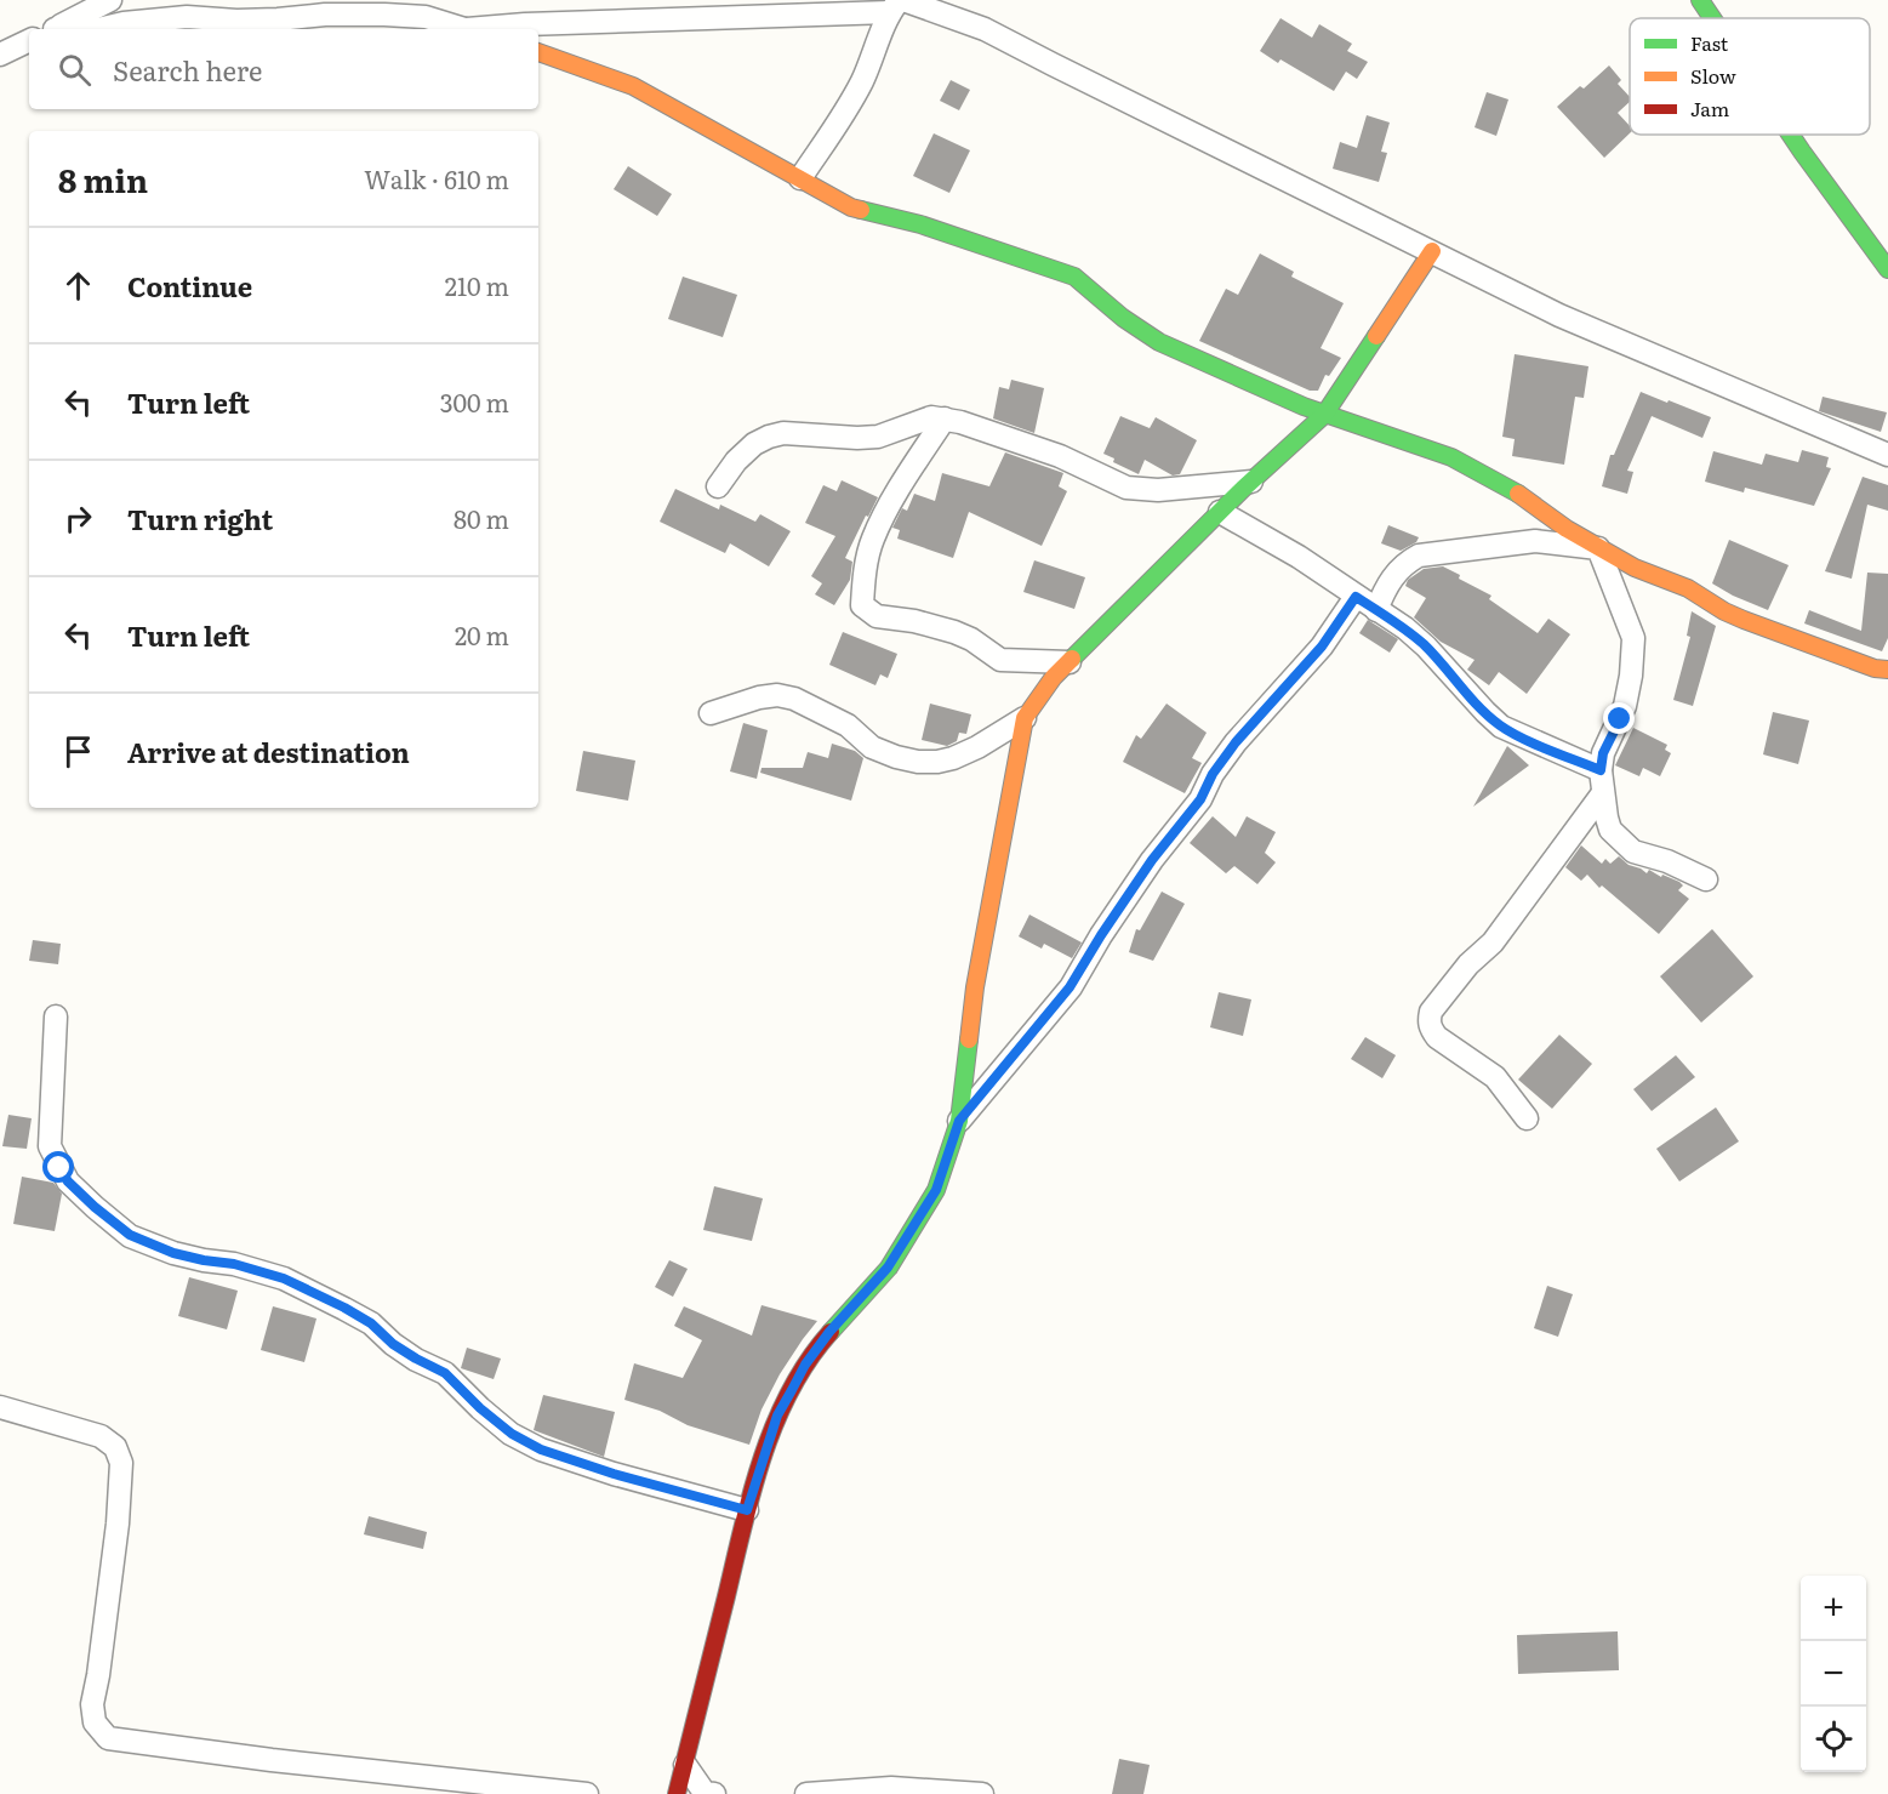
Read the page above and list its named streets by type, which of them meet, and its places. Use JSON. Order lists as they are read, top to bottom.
{
  "legend": ["Fast", "Slow", "Jam"],
  "page": {
    "search": "Search here",
    "heading": ["8 min", "Walk · 610 m"],
    "list": [
      ["Continue", "210 m"],
      ["Turn left", "300 m"],
      ["Turn right", "80 m"],
      ["Turn left", "20 m"],
      "Arrive at destination"
    ],
    "map_buttons": ["+", "−"]
  }
}
